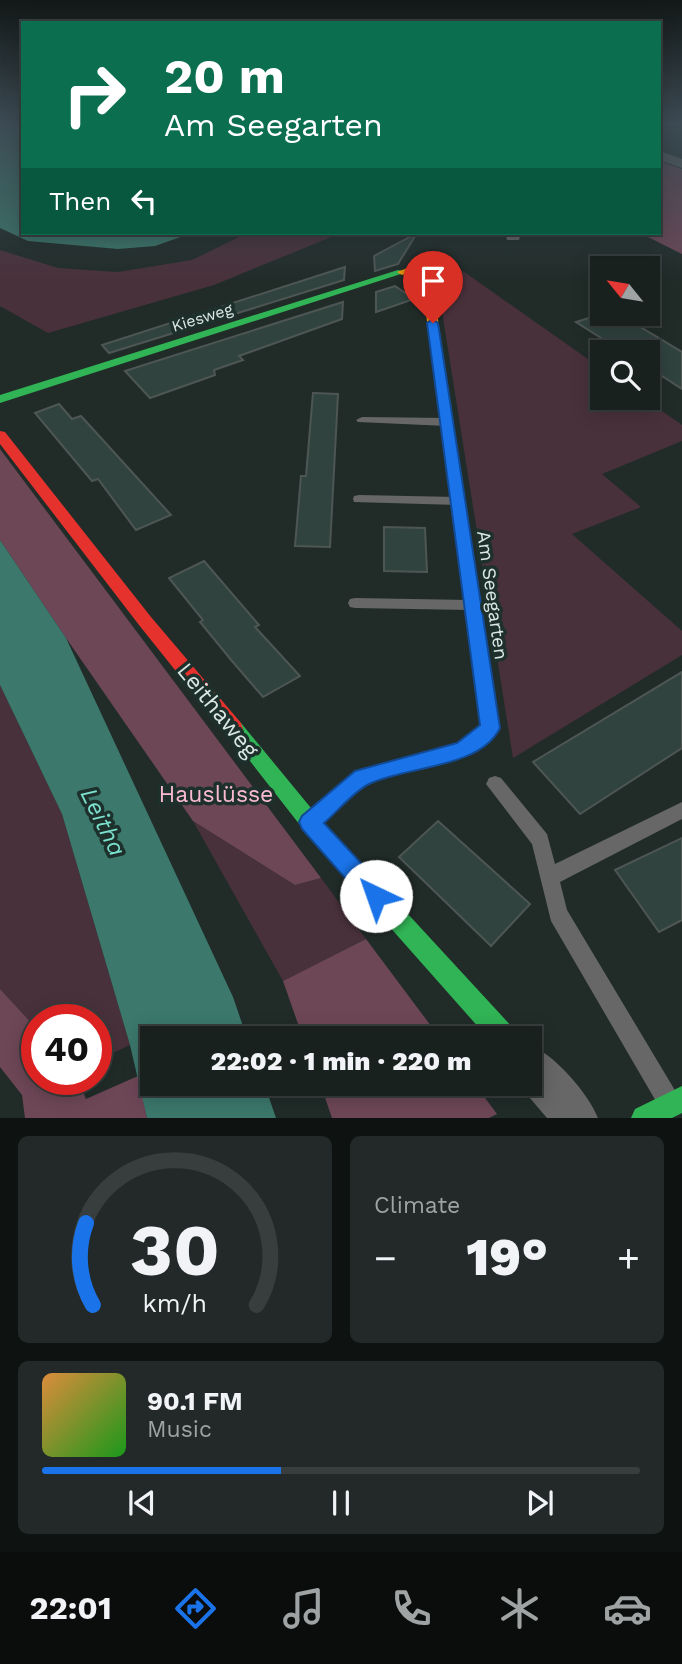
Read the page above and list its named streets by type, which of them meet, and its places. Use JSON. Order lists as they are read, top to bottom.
{
  "streets": {
    "street": ["Kiesweg", "Am Seegarten", "Leithaweg"]
  },
  "crossings": [
    ["Kiesweg", "Am Seegarten"],
    ["Am Seegarten", "Leithaweg"]
  ],
  "water": ["Leitha"],
  "parks": ["Hauslüsse"],
  "north": "top left",
  "page": {
    "turn": ["20 m", "Am Seegarten"],
    "then": "Then",
    "limit": "40",
    "trip": "22:02 · 1 min · 220 m",
    "tile": "Climate",
    "heat": ["−", "19°", "+"],
    "song": ["90.1 FM", "Music"],
    "tabs": "22:01",
    "gauge": ["30", "km/h"]
  }
}
